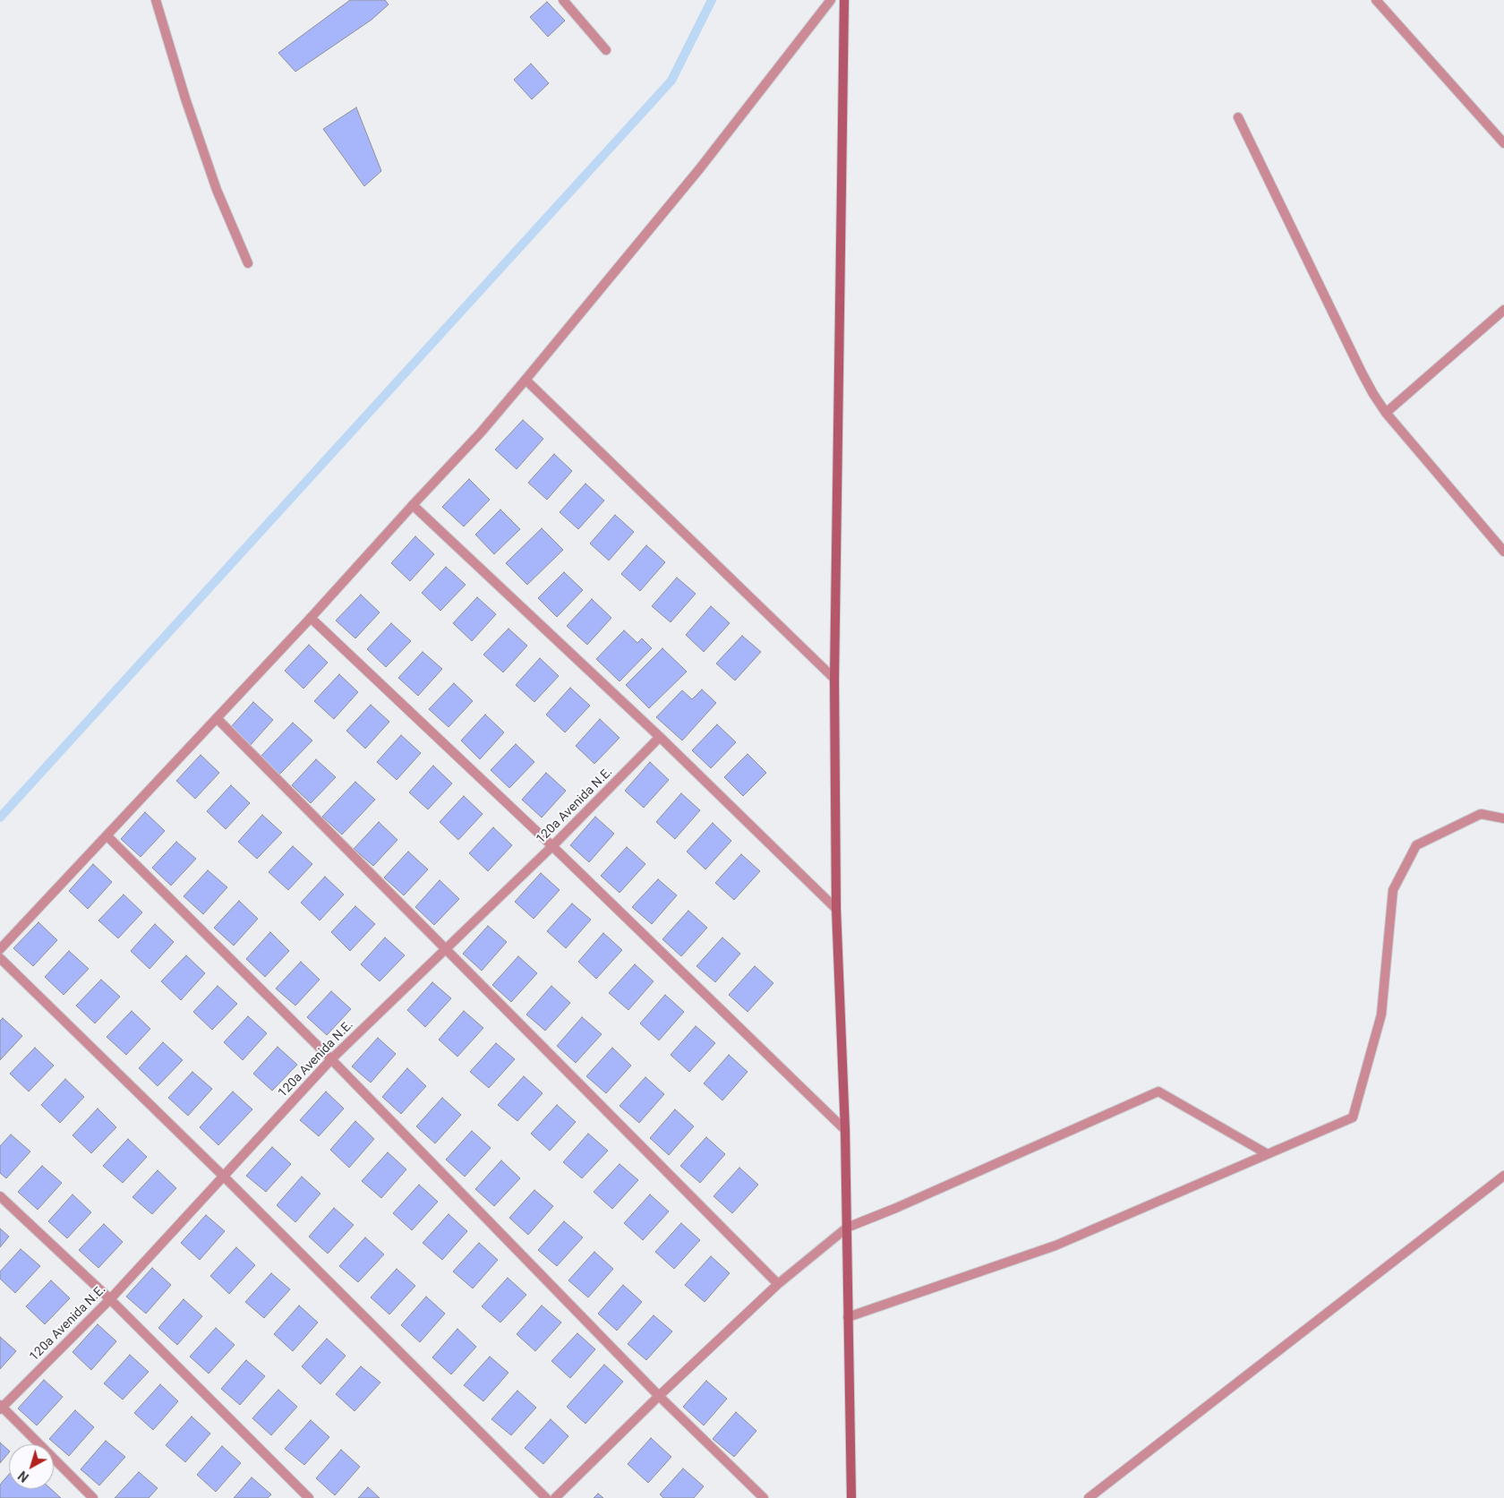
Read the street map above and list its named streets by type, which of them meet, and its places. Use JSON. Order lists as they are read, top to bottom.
{
  "streets": {
    "street": ["120a Avenida N.E."]
  },
  "north": "bottom left"
}
